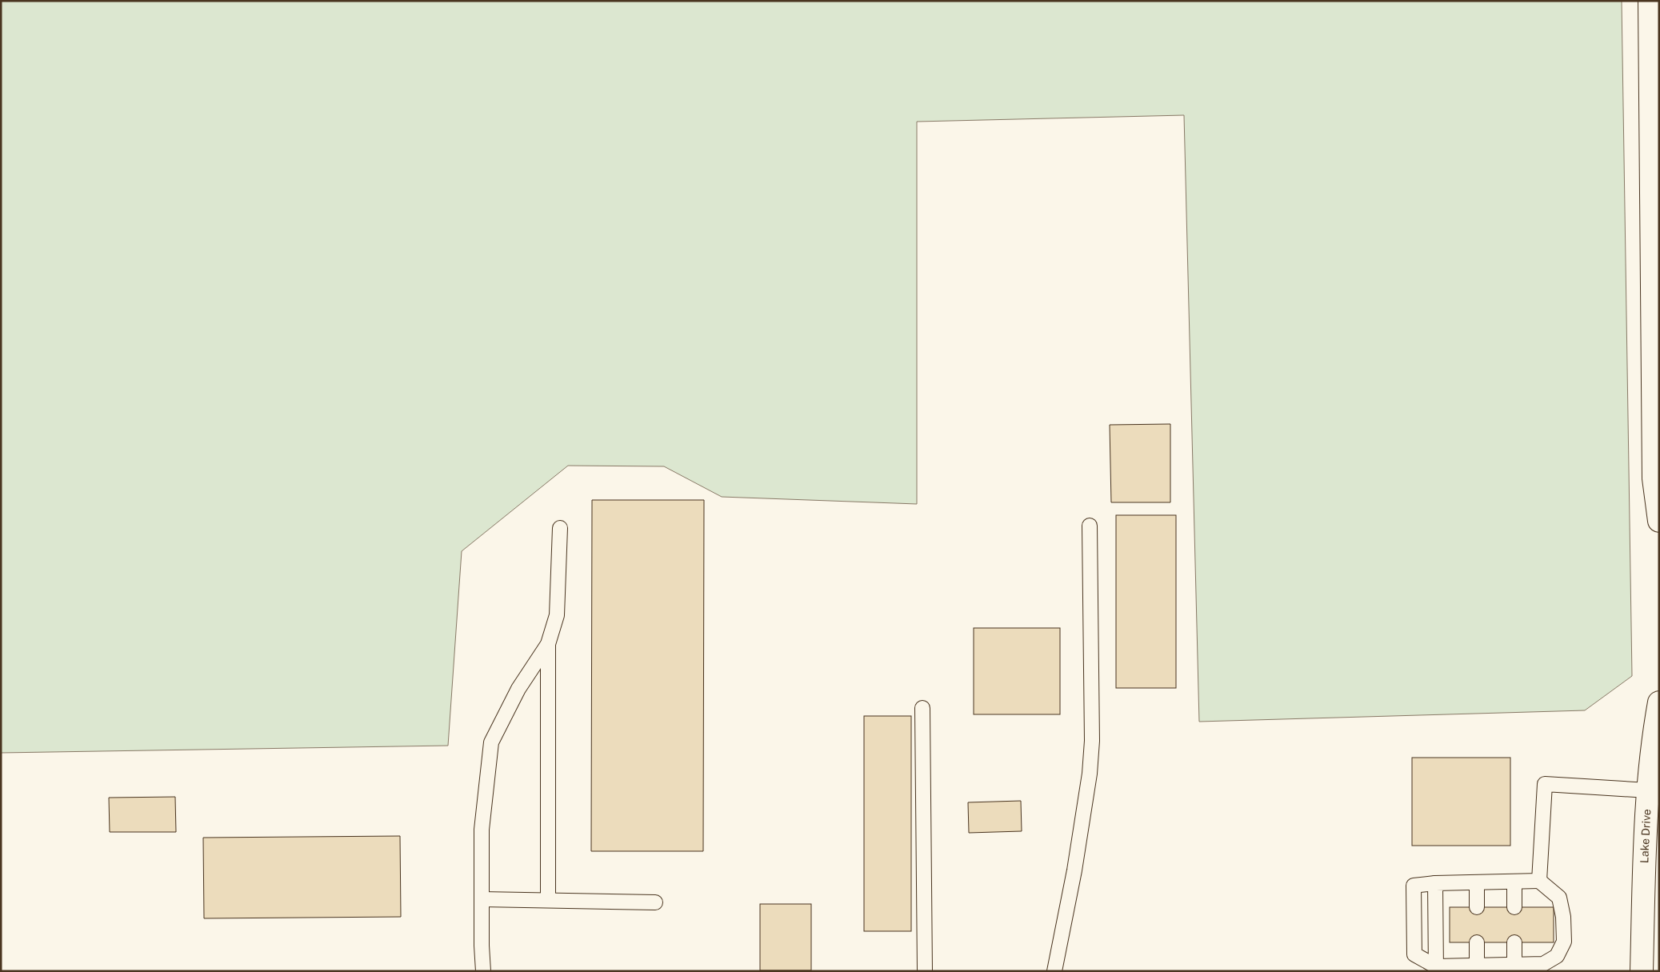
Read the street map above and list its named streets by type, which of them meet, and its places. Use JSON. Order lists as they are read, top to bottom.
{
  "streets": {
    "street": ["Lake Drive"]
  }
}
